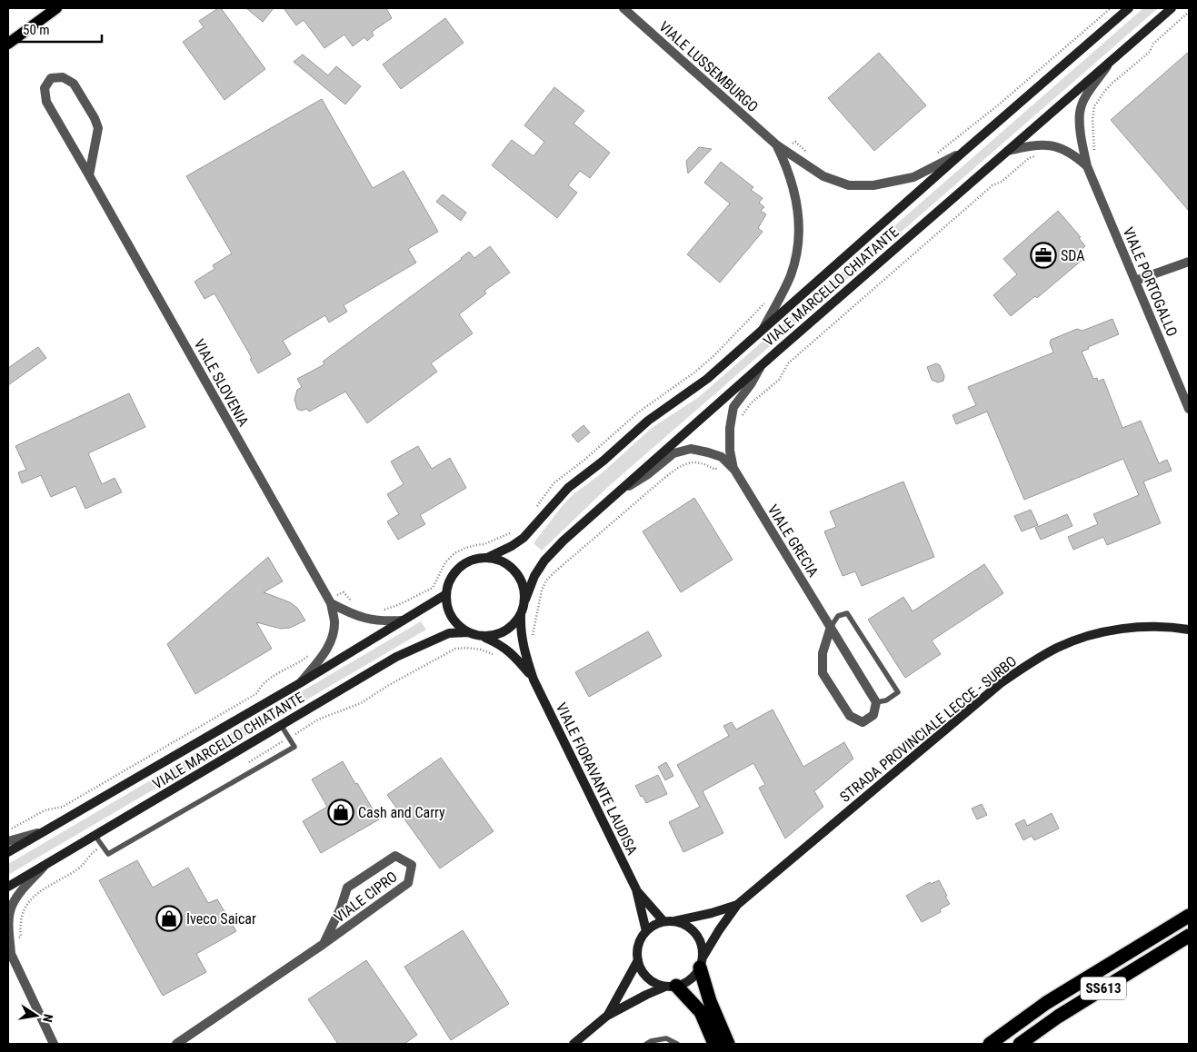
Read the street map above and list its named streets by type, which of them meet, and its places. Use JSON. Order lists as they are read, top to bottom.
{
  "streets": {
    "highway": ["SS613"],
    "street": [
      "VIALE LUSSEMBURGO",
      "VIALE PORTOGALLO",
      "VIALE MARCELLO CHIATANTE",
      "VIALE SLOVENIA",
      "VIALE GRECIA",
      "STRADA PROVINCIALE LECCE - SURBO",
      "VIALE FIORAVANTE LAUDISA",
      "VIALE CIPRO"
    ]
  },
  "crossings": [
    ["VIALE LUSSEMBURGO", "VIALE MARCELLO CHIATANTE"],
    ["VIALE PORTOGALLO", "VIALE MARCELLO CHIATANTE"],
    ["VIALE MARCELLO CHIATANTE", "VIALE SLOVENIA"],
    ["VIALE MARCELLO CHIATANTE", "VIALE GRECIA"],
    ["VIALE MARCELLO CHIATANTE", "VIALE FIORAVANTE LAUDISA"],
    ["STRADA PROVINCIALE LECCE - SURBO", "VIALE FIORAVANTE LAUDISA"]
  ],
  "places": {
    "office": ["SDA"],
    "shop": ["Cash and Carry", "Iveco Saicar"]
  },
  "scale_bar": "50 m",
  "north": "right"
}
